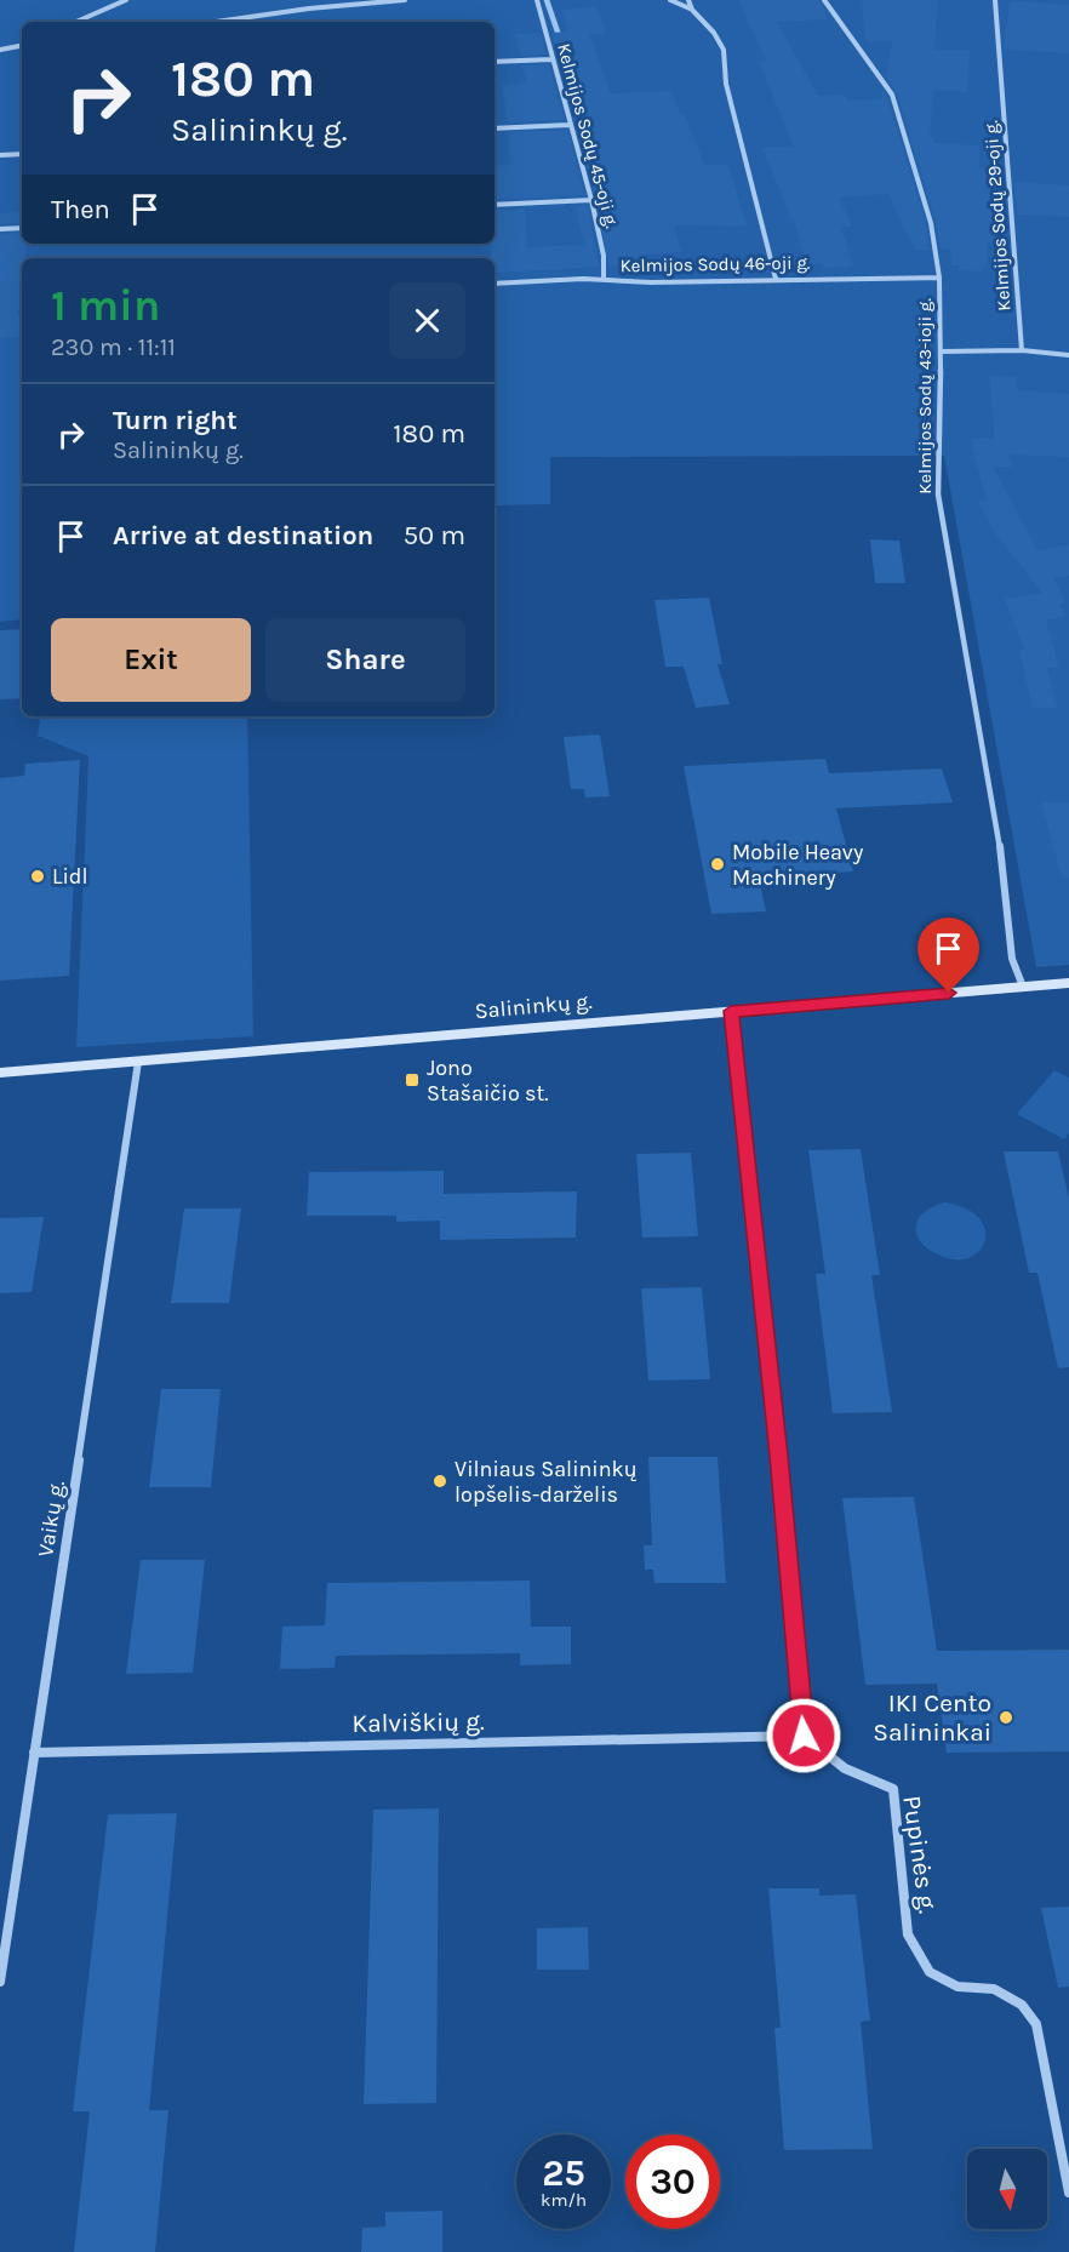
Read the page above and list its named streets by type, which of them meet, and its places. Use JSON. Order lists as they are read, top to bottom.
{
  "streets": {
    "main road": ["Salininkų g."],
    "street": [
      "Kelmijos Sodų 45-oji g.",
      "Kelmijos Sodų 29-oji g.",
      "Kelmijos Sodų 46-oji g.",
      "Kelmijos Sodų 43-ioji g.",
      "Vaikų g.",
      "Kalviškių g.",
      "Pupinės g."
    ]
  },
  "crossings": [
    ["Kelmijos Sodų 45-oji g.", "Kelmijos Sodų 46-oji g."],
    ["Kelmijos Sodų 46-oji g.", "Kelmijos Sodų 43-ioji g."],
    ["Kelmijos Sodų 43-ioji g.", "Salininkų g."],
    ["Salininkų g.", "Vaikų g."],
    ["Vaikų g.", "Kalviškių g."],
    ["Kalviškių g.", "Pupinės g."]
  ],
  "places": {
    "other": [
      "Mobile Heavy Machinery",
      "Lidl",
      "Vilniaus Salininkų lopšelis-darželis",
      "IKI Cento Salininkai"
    ],
    "transit": ["Jono Stašaičio st."]
  },
  "north": "bottom",
  "page": {
    "turn": ["180 m", "Salininkų g."],
    "then": "Then",
    "heading": ["1 min", "230 m · 11:11"],
    "list": [
      {
        "name": "Turn right",
        "note": "Salininkų g.",
        "value": "180 m"
      },
      {
        "name": "Arrive at destination",
        "value": "50 m"
      }
    ],
    "buttons": ["Exit", "Share"],
    "speed": "25 km/h",
    "limit": "30"
  }
}
